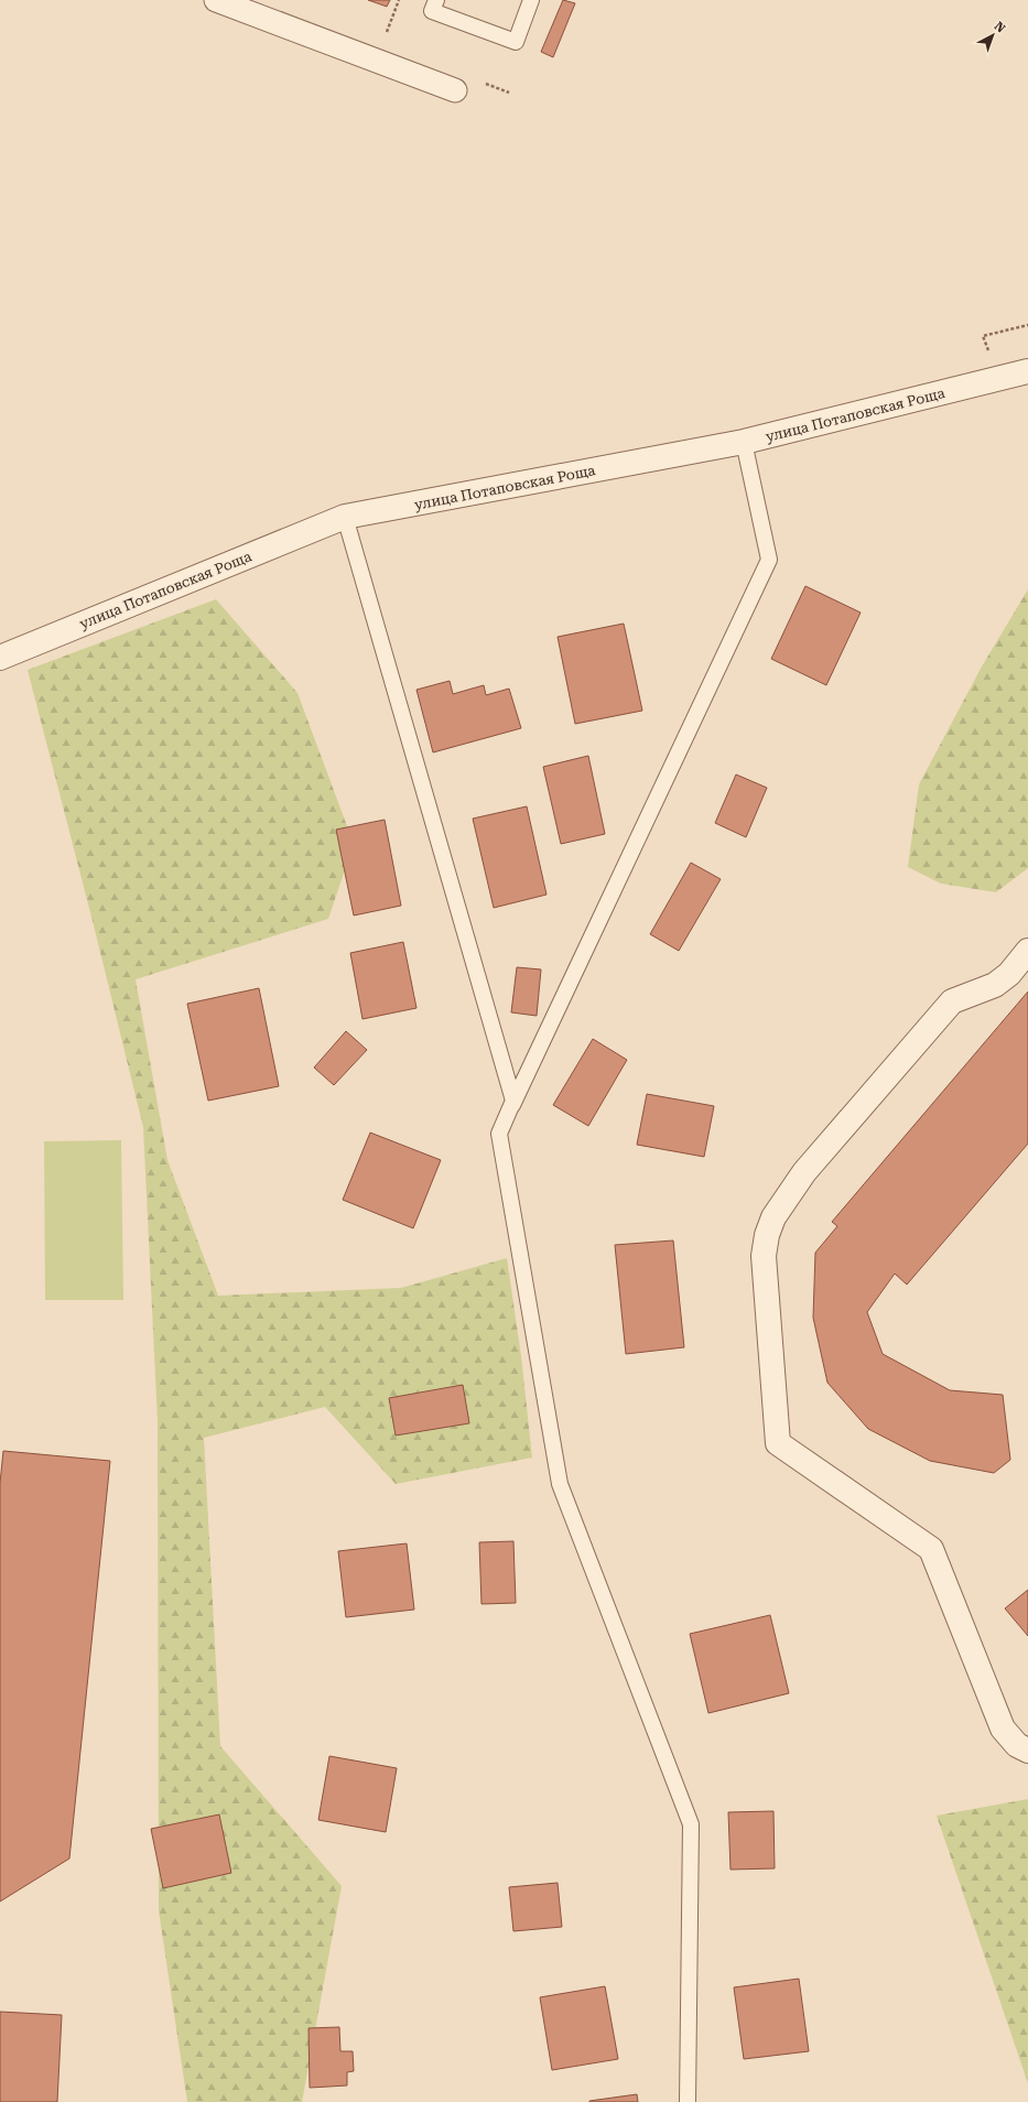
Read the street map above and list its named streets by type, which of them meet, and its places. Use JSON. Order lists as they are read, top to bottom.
{
  "streets": {
    "street": ["улица Потаповская Роща"]
  },
  "north": "top right"
}
